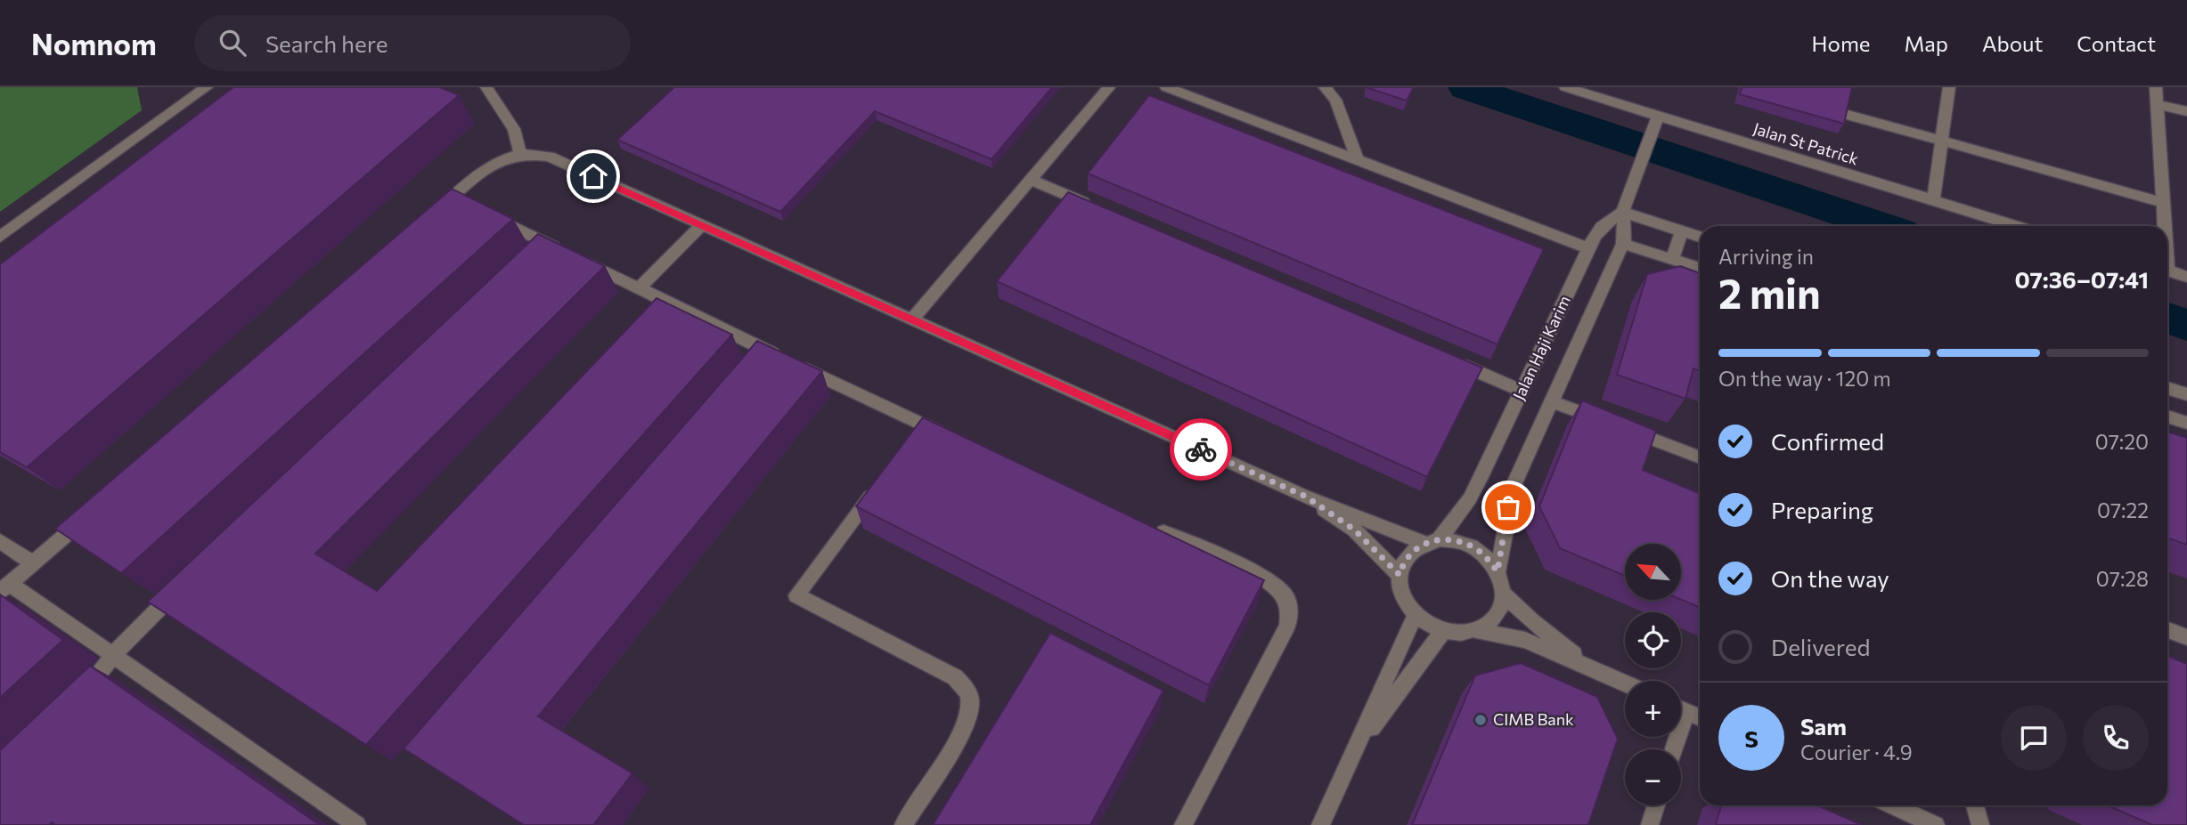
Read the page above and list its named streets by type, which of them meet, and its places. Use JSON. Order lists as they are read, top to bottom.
{
  "streets": {
    "street": ["Jalan St Patrick", "Jalan Haji Karim"]
  },
  "crossings": [
    ["Jalan St Patrick", "Jalan Haji Karim"]
  ],
  "places": ["CIMB Bank"],
  "north": "top left",
  "page": {
    "header": "Nomnom",
    "search": "Search here",
    "nav": [
      "Home",
      "Map",
      "About",
      "Contact"
    ],
    "heading": ["2 min", "Arriving in", "07:36–07:41"],
    "panel": ["Sam", "Courier · 4.9"],
    "bar": "On the way · 120 m",
    "list": [
      ["Confirmed", "07:20"],
      ["Preparing", "07:22"],
      ["On the way", "07:28"],
      "Delivered"
    ],
    "map_buttons": ["+", "−"],
    "round": "S"
  }
}
